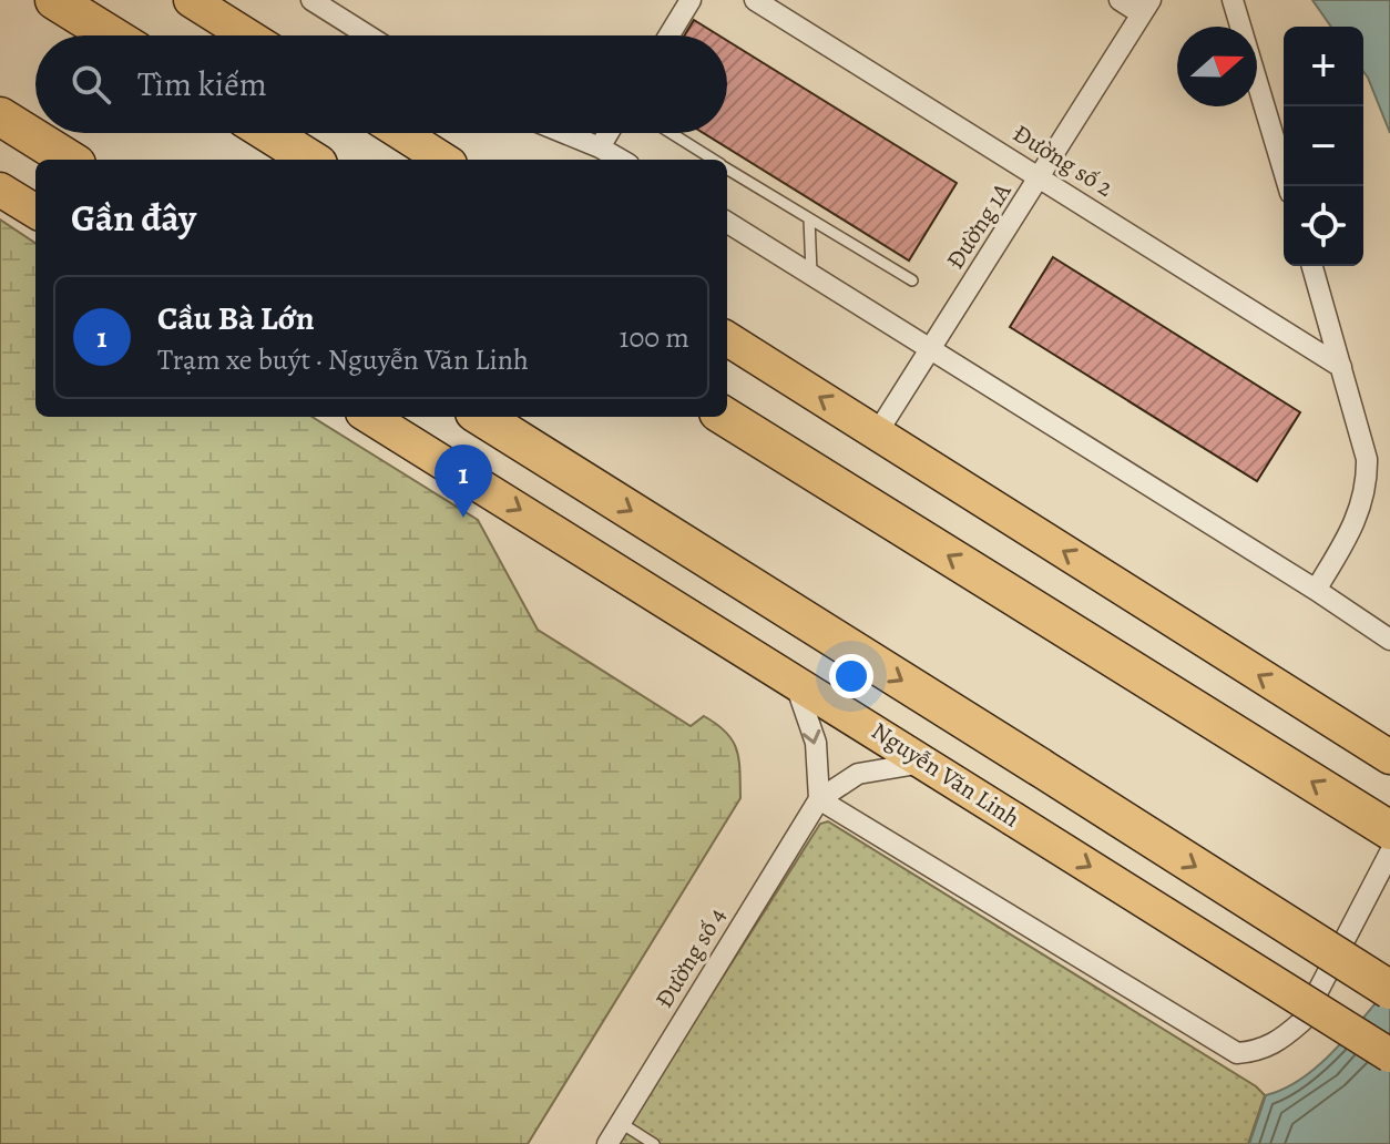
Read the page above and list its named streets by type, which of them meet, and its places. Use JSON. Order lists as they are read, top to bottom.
{
  "streets": {
    "main road": ["Nguyễn Văn Linh"],
    "street": ["Đường số 2", "Đường 1A", "Đường số 4"]
  },
  "crossings": [
    ["Đường số 2", "Đường 1A"],
    ["Nguyễn Văn Linh", "Đường số 4"]
  ],
  "north": "right",
  "page": {
    "map_buttons": ["+", "−"],
    "search": "Tìm kiếm",
    "heading": "Gần đây",
    "list": [
      {
        "mark": "1",
        "name": "Cầu Bà Lớn",
        "note": "Trạm xe buýt · Nguyễn Văn Linh",
        "value": "100 m"
      }
    ],
    "pins": "1"
  }
}
